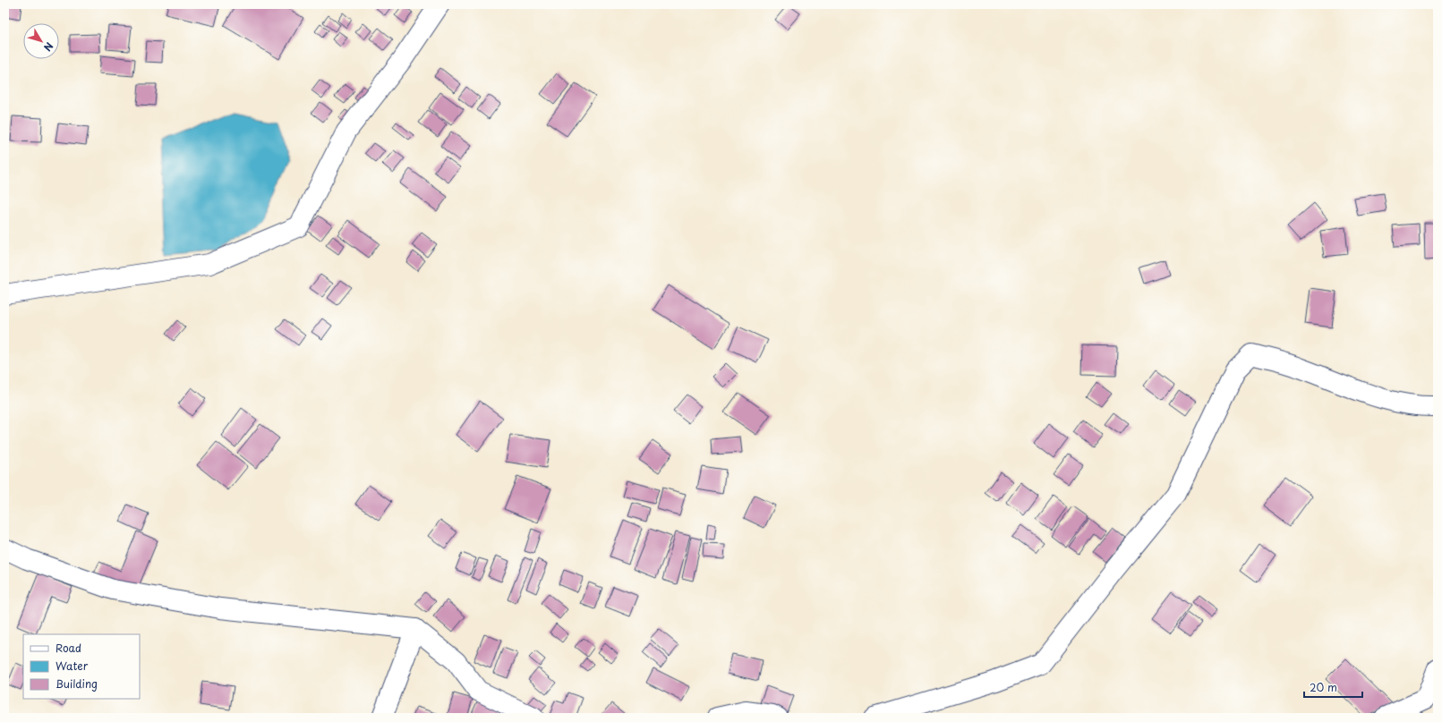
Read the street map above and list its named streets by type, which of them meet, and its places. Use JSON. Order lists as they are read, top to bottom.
{
  "legend": ["Road", "Water", "Building"],
  "scale_bar": "20 m",
  "north": "bottom right"
}
